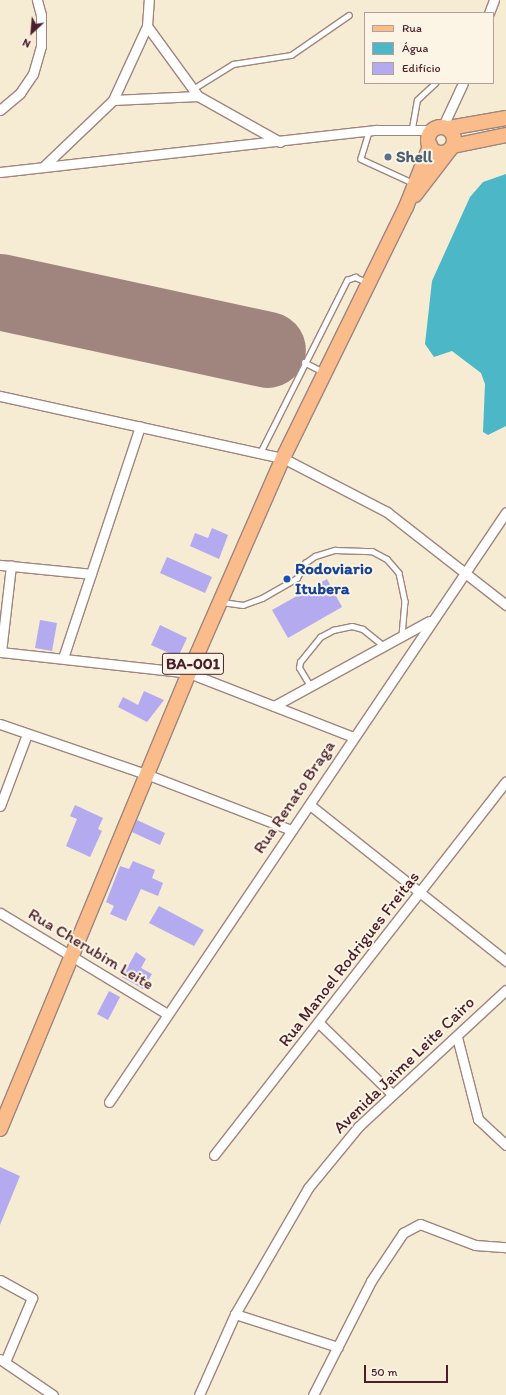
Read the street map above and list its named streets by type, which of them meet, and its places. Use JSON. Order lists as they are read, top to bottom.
{
  "streets": {
    "main road": ["BA-001"],
    "street": [
      "Rua Renato Braga",
      "Rua Cherubim Leite",
      "Rua Manoel Rodrigues Freitas",
      "Avenida Jaime Leite Cairo"
    ]
  },
  "crossings": [
    ["BA-001", "Rua Cherubim Leite"],
    ["Rua Renato Braga", "Rua Cherubim Leite"]
  ],
  "places": ["Shell", "Rodoviario Itubera"],
  "legend": ["Rua", "Água", "Edifício"],
  "scale_bar": "50 m",
  "north": "bottom left"
}
